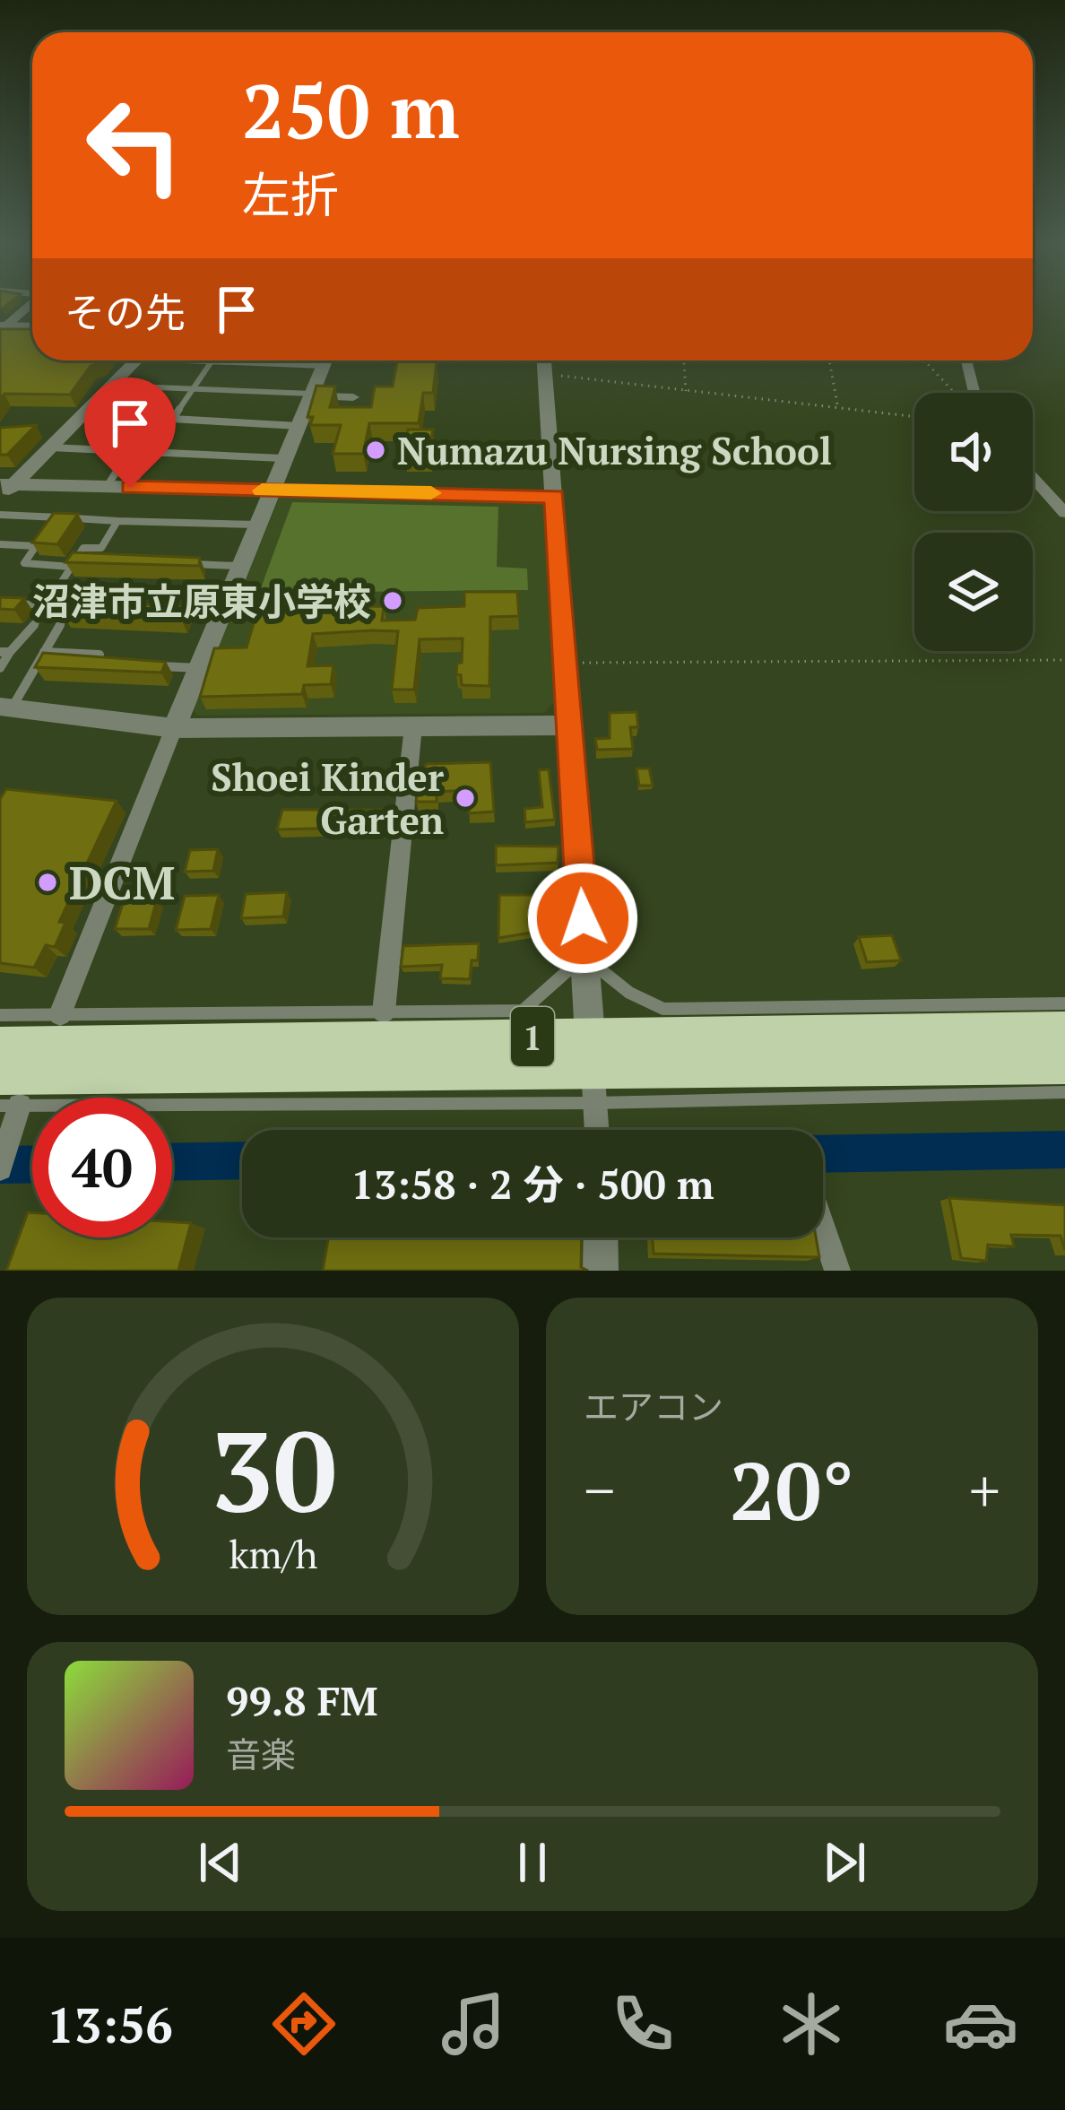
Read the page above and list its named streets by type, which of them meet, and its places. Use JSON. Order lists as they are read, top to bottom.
{
  "streets": {
    "highway": ["1"]
  },
  "places": [
    "Numazu Nursing School",
    "沼津市立原東小学校",
    "Shoei Kinder Garten",
    "DCM"
  ],
  "page": {
    "turn": ["250 m", "左折"],
    "then": "その先",
    "limit": "40",
    "trip": "13:58 · 2 分 · 500 m",
    "tile": "エアコン",
    "heat": ["−", "20°", "+"],
    "song": ["99.8 FM", "音楽"],
    "tabs": "13:56",
    "gauge": ["30", "km/h"]
  }
}
